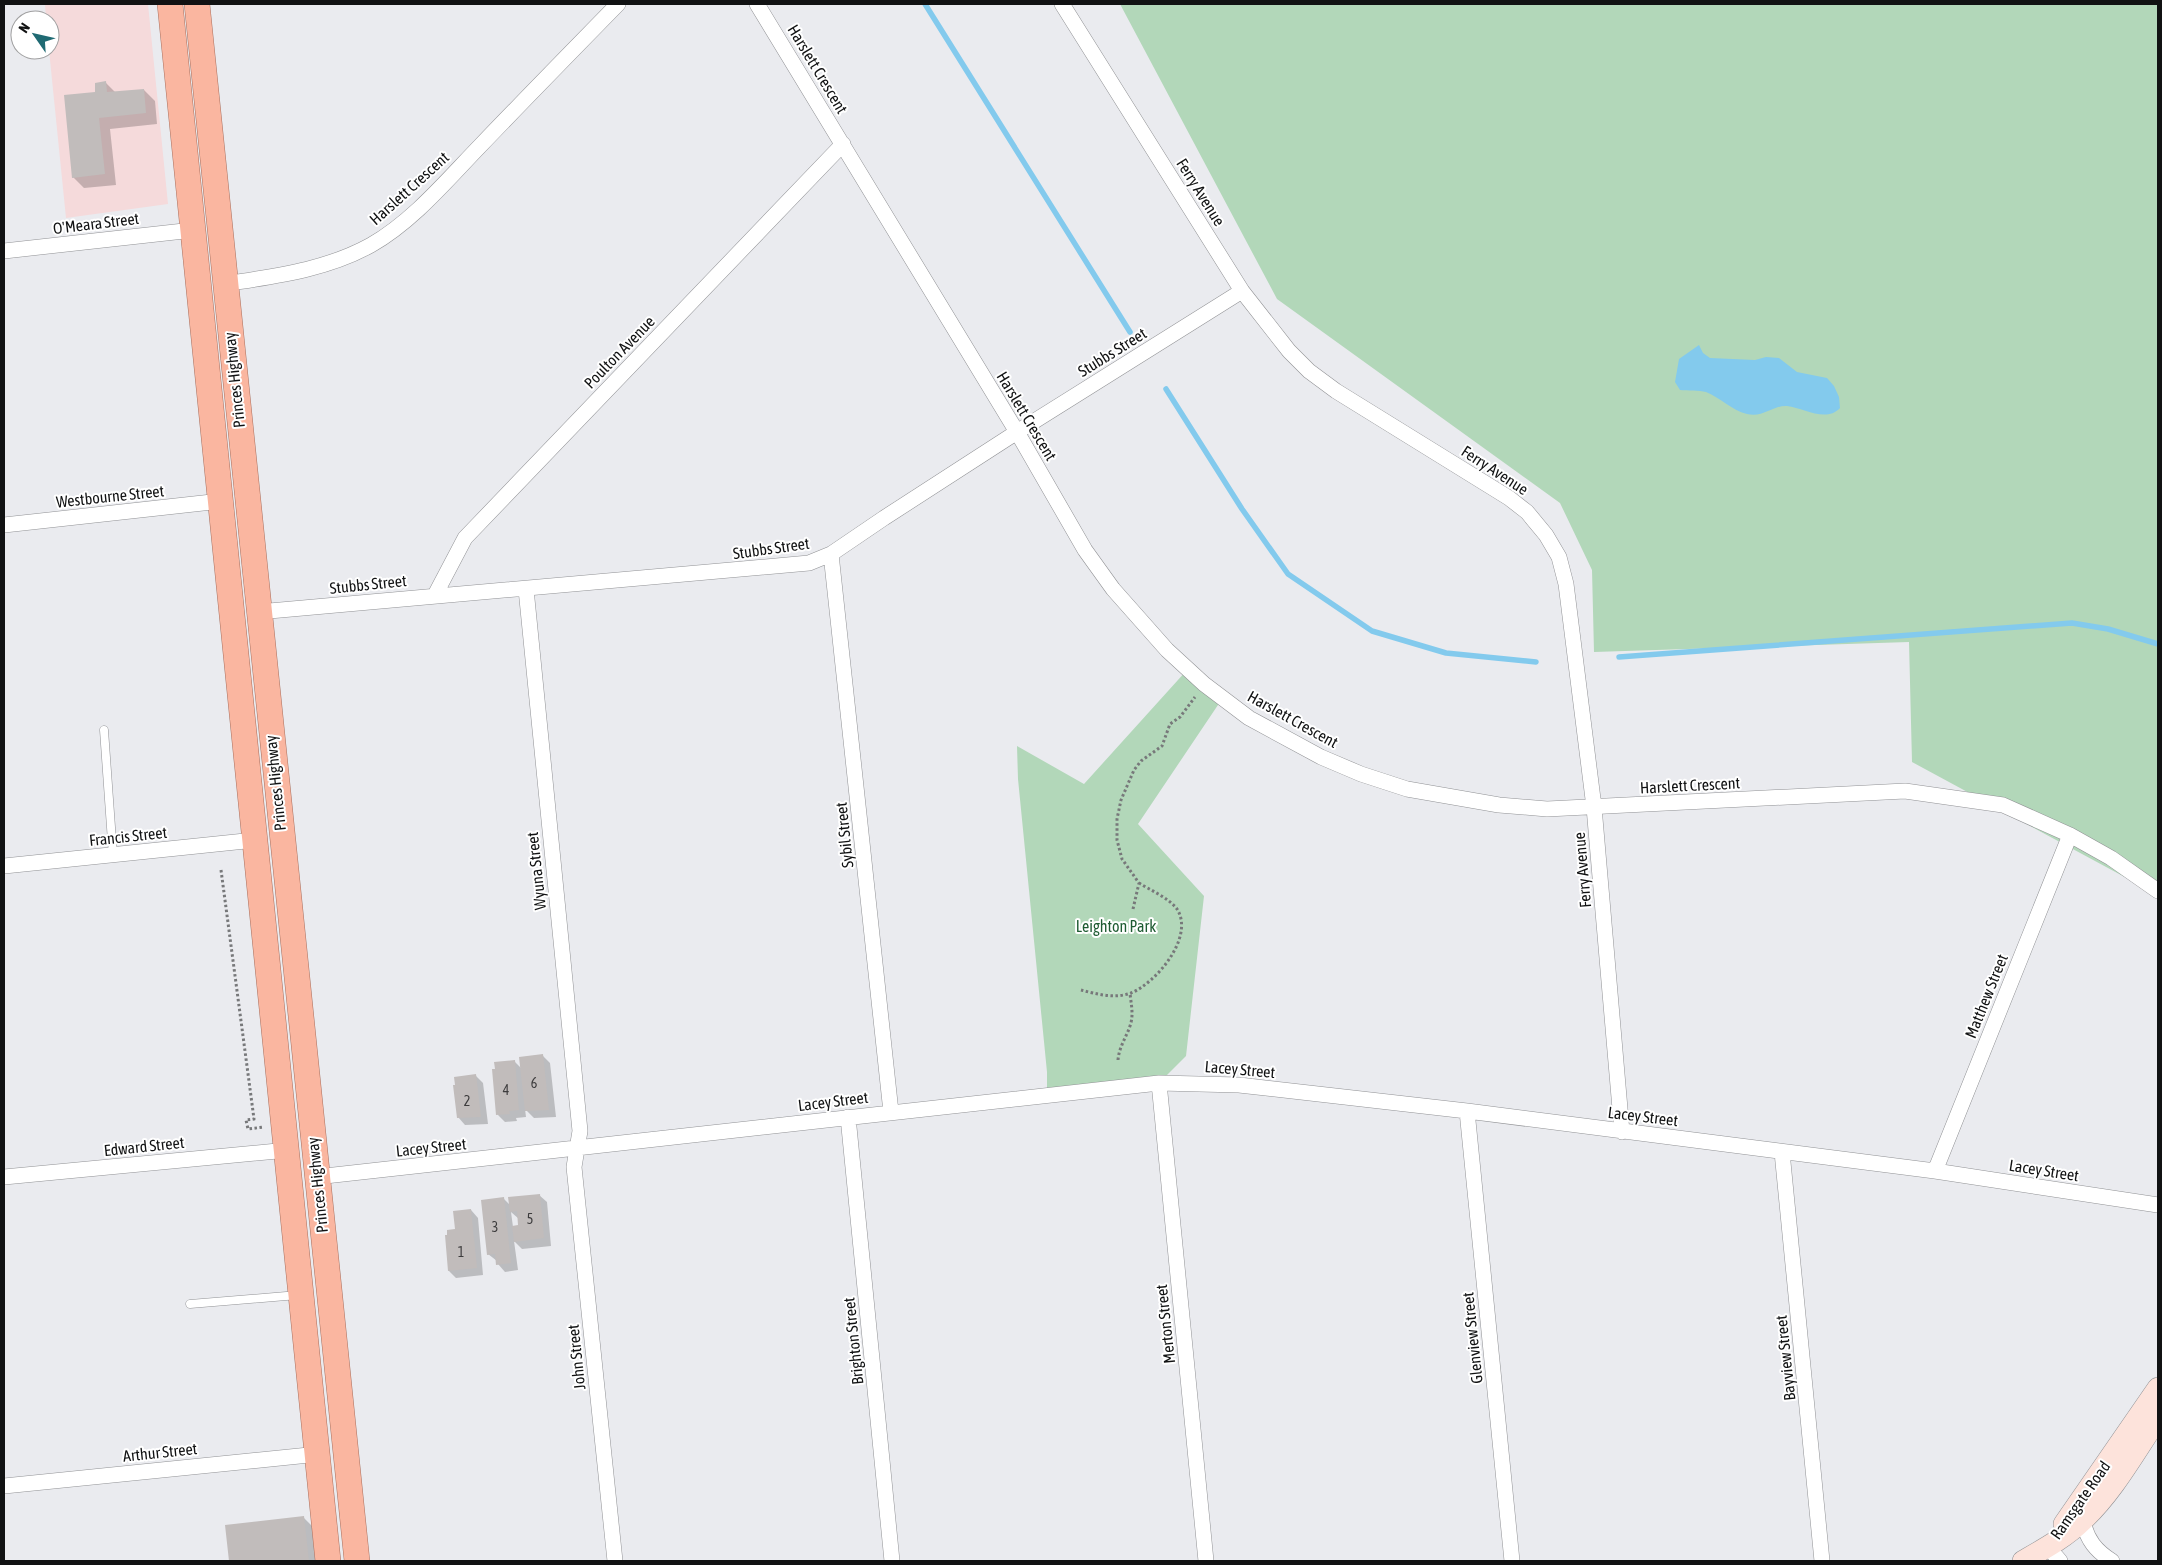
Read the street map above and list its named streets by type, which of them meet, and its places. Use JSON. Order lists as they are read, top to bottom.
{
  "streets": {
    "highway": ["Princes Highway"],
    "main road": ["Ramsgate Road"],
    "street": [
      "Harslett Crescent",
      "Ferry Avenue",
      "O'Meara Street",
      "Poulton Avenue",
      "Stubbs Street",
      "Westbourne Street",
      "Sybil Street",
      "Francis Street",
      "Wyuna Street",
      "Matthew Street",
      "Lacey Street",
      "Edward Street",
      "Merton Street",
      "Glenview Street",
      "Brighton Street",
      "John Street",
      "Bayview Street",
      "Arthur Street"
    ]
  },
  "crossings": [
    ["Harslett Crescent", "Ferry Avenue"],
    ["Harslett Crescent", "Poulton Avenue"],
    ["Harslett Crescent", "Stubbs Street"],
    ["Harslett Crescent", "Princes Highway"],
    ["Harslett Crescent", "Matthew Street"],
    ["Ferry Avenue", "Stubbs Street"],
    ["Ferry Avenue", "Lacey Street"],
    ["O'Meara Street", "Princes Highway"],
    ["Poulton Avenue", "Stubbs Street"],
    ["Stubbs Street", "Princes Highway"],
    ["Stubbs Street", "Sybil Street"],
    ["Stubbs Street", "Wyuna Street"],
    ["Princes Highway", "Westbourne Street"],
    ["Princes Highway", "Francis Street"],
    ["Princes Highway", "Lacey Street"],
    ["Princes Highway", "Edward Street"],
    ["Princes Highway", "Arthur Street"],
    ["Sybil Street", "Lacey Street"],
    ["Wyuna Street", "Lacey Street"],
    ["Wyuna Street", "John Street"],
    ["Matthew Street", "Lacey Street"],
    ["Lacey Street", "Merton Street"],
    ["Lacey Street", "Glenview Street"],
    ["Lacey Street", "Brighton Street"],
    ["Lacey Street", "John Street"],
    ["Lacey Street", "Bayview Street"]
  ],
  "parks": ["Leighton Park"],
  "house_numbers": [
    "6",
    "4",
    "2",
    "5",
    "3",
    "1"
  ],
  "north": "top left"
}
